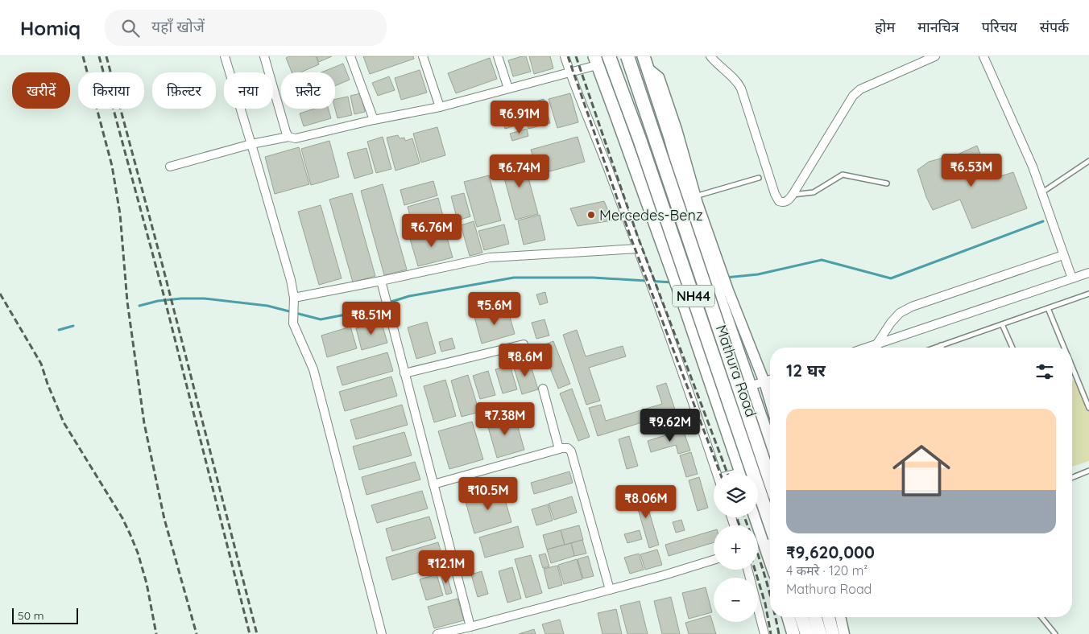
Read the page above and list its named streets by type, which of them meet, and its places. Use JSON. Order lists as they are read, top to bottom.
{
  "streets": {
    "highway": ["NH44", "Mathura Road"]
  },
  "places": ["Mercedes-Benz"],
  "scale_bar": "50 m",
  "page": {
    "header": "Homiq",
    "search": "यहाँ खोजें",
    "nav": [
      "होम",
      "मानचित्र",
      "परिचय",
      "संपर्क"
    ],
    "chip": [
      "खरीदें",
      "किराया",
      "फ़िल्टर",
      "नया",
      "फ़्लैट"
    ],
    "price": [
      "₹6.91M",
      "₹6.53M",
      "₹6.74M",
      "₹6.76M",
      "₹5.6M",
      "₹8.51M",
      "₹8.6M",
      "₹7.38M",
      "₹9.62M",
      "₹10.5M",
      "₹8.06M",
      "₹12.1M"
    ],
    "heading": "12 घर",
    "list": [
      {
        "name": "₹9,620,000",
        "note": "4 कमरे · 120 m² · Mathura Road"
      }
    ],
    "map_buttons": ["+", "−"],
    "scale": "50 m"
  }
}
